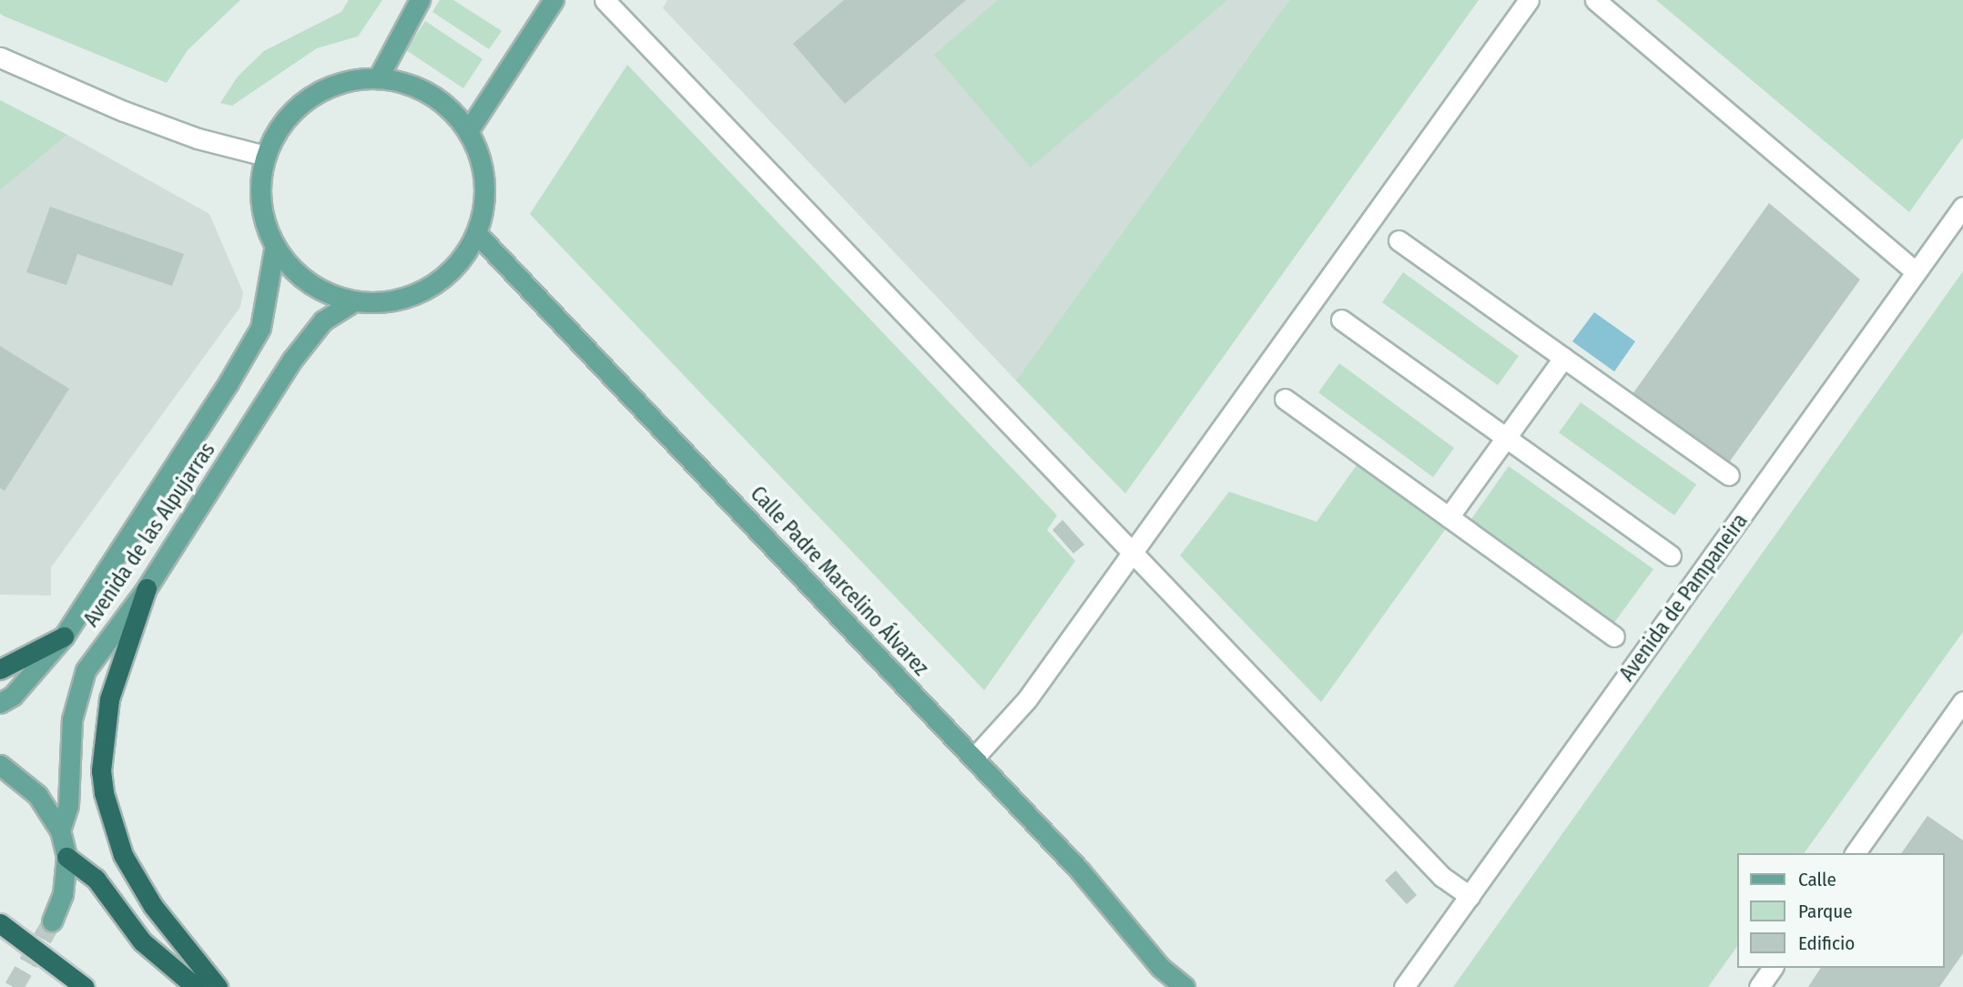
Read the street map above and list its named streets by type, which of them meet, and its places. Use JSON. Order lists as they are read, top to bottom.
{
  "streets": {
    "main road": ["Avenida de las Alpujarras", "Calle Padre Marcelino Álvarez"],
    "street": ["Avenida de Pampaneira"]
  },
  "crossings": [
    ["Avenida de las Alpujarras", "Calle Padre Marcelino Álvarez"]
  ],
  "legend": ["Calle", "Parque", "Edificio"]
}
